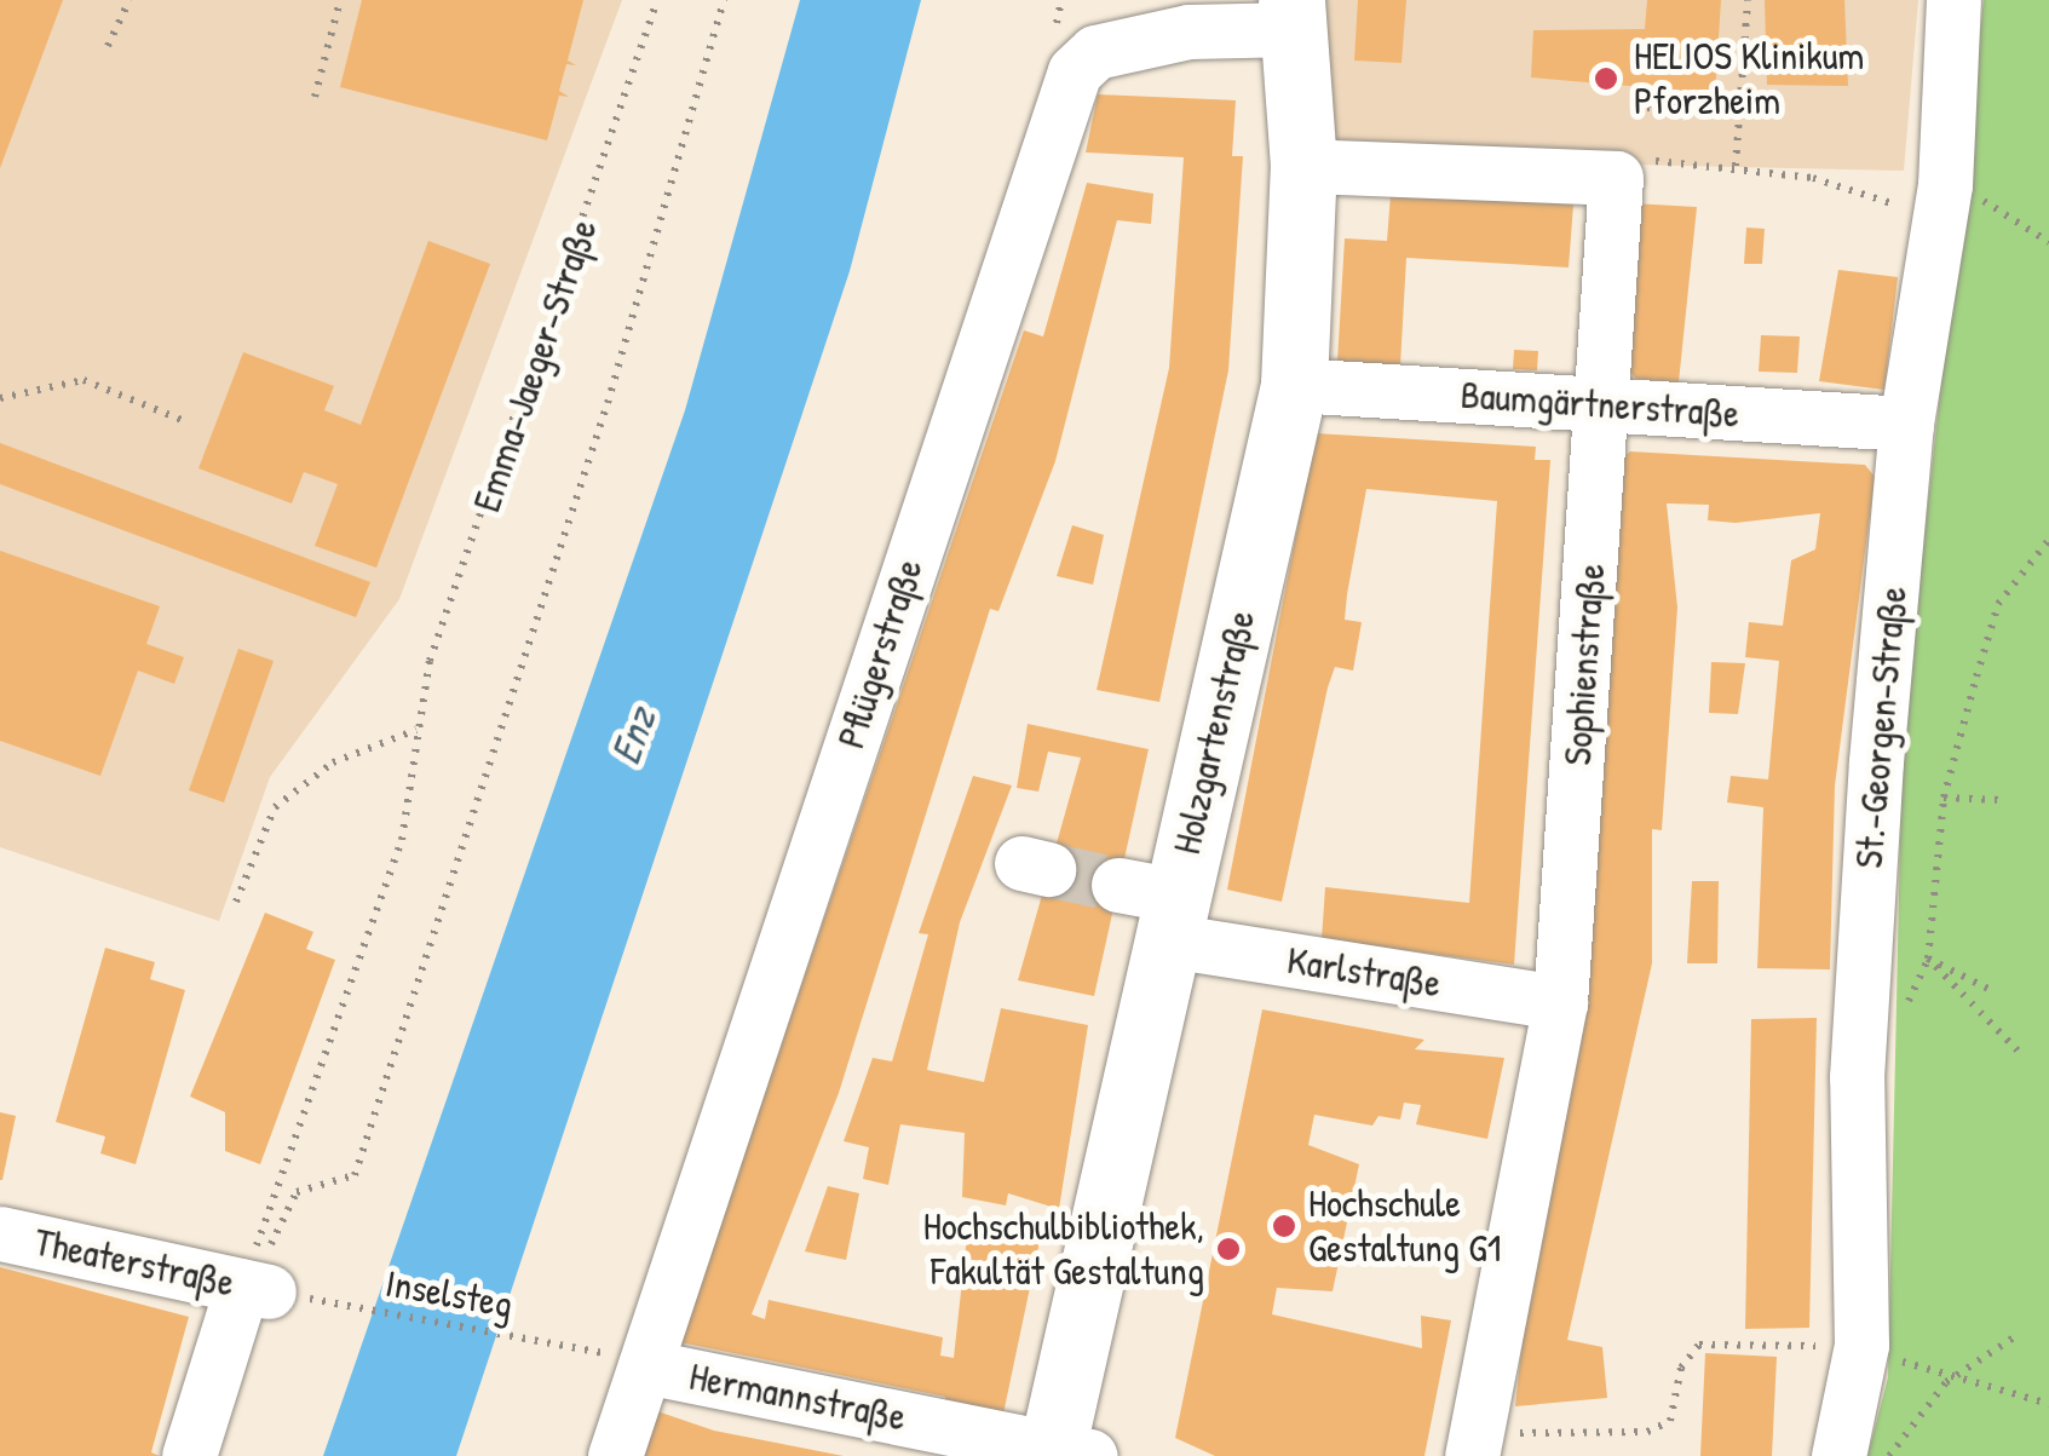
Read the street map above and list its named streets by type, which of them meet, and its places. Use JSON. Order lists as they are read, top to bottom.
{
  "streets": {
    "main road": ["Holzgartenstraße"],
    "street": [
      "Baumgärtnerstraße",
      "Pflügerstraße",
      "Sophienstraße",
      "St.-Georgen-Straße",
      "Karlstraße",
      "Theaterstraße",
      "Hermannstraße"
    ],
    "path": ["Emma-Jaeger-Straße", "Inselsteg"]
  },
  "crossings": [
    ["Emma-Jaeger-Straße", "Theaterstraße"],
    ["Emma-Jaeger-Straße", "Inselsteg"],
    ["Baumgärtnerstraße", "Sophienstraße"],
    ["Baumgärtnerstraße", "St.-Georgen-Straße"],
    ["Baumgärtnerstraße", "Holzgartenstraße"],
    ["Pflügerstraße", "Holzgartenstraße"],
    ["Pflügerstraße", "Inselsteg"],
    ["Pflügerstraße", "Hermannstraße"],
    ["Sophienstraße", "Karlstraße"],
    ["Holzgartenstraße", "Karlstraße"],
    ["Holzgartenstraße", "Hermannstraße"],
    ["Theaterstraße", "Inselsteg"],
    ["Inselsteg", "Hermannstraße"]
  ],
  "water": ["Enz"],
  "places": ["HELIOS Klinikum Pforzheim", "Hochschule Gestaltung G1", "Hochschulbibliothek, Fakultät Gestaltung"]
}
